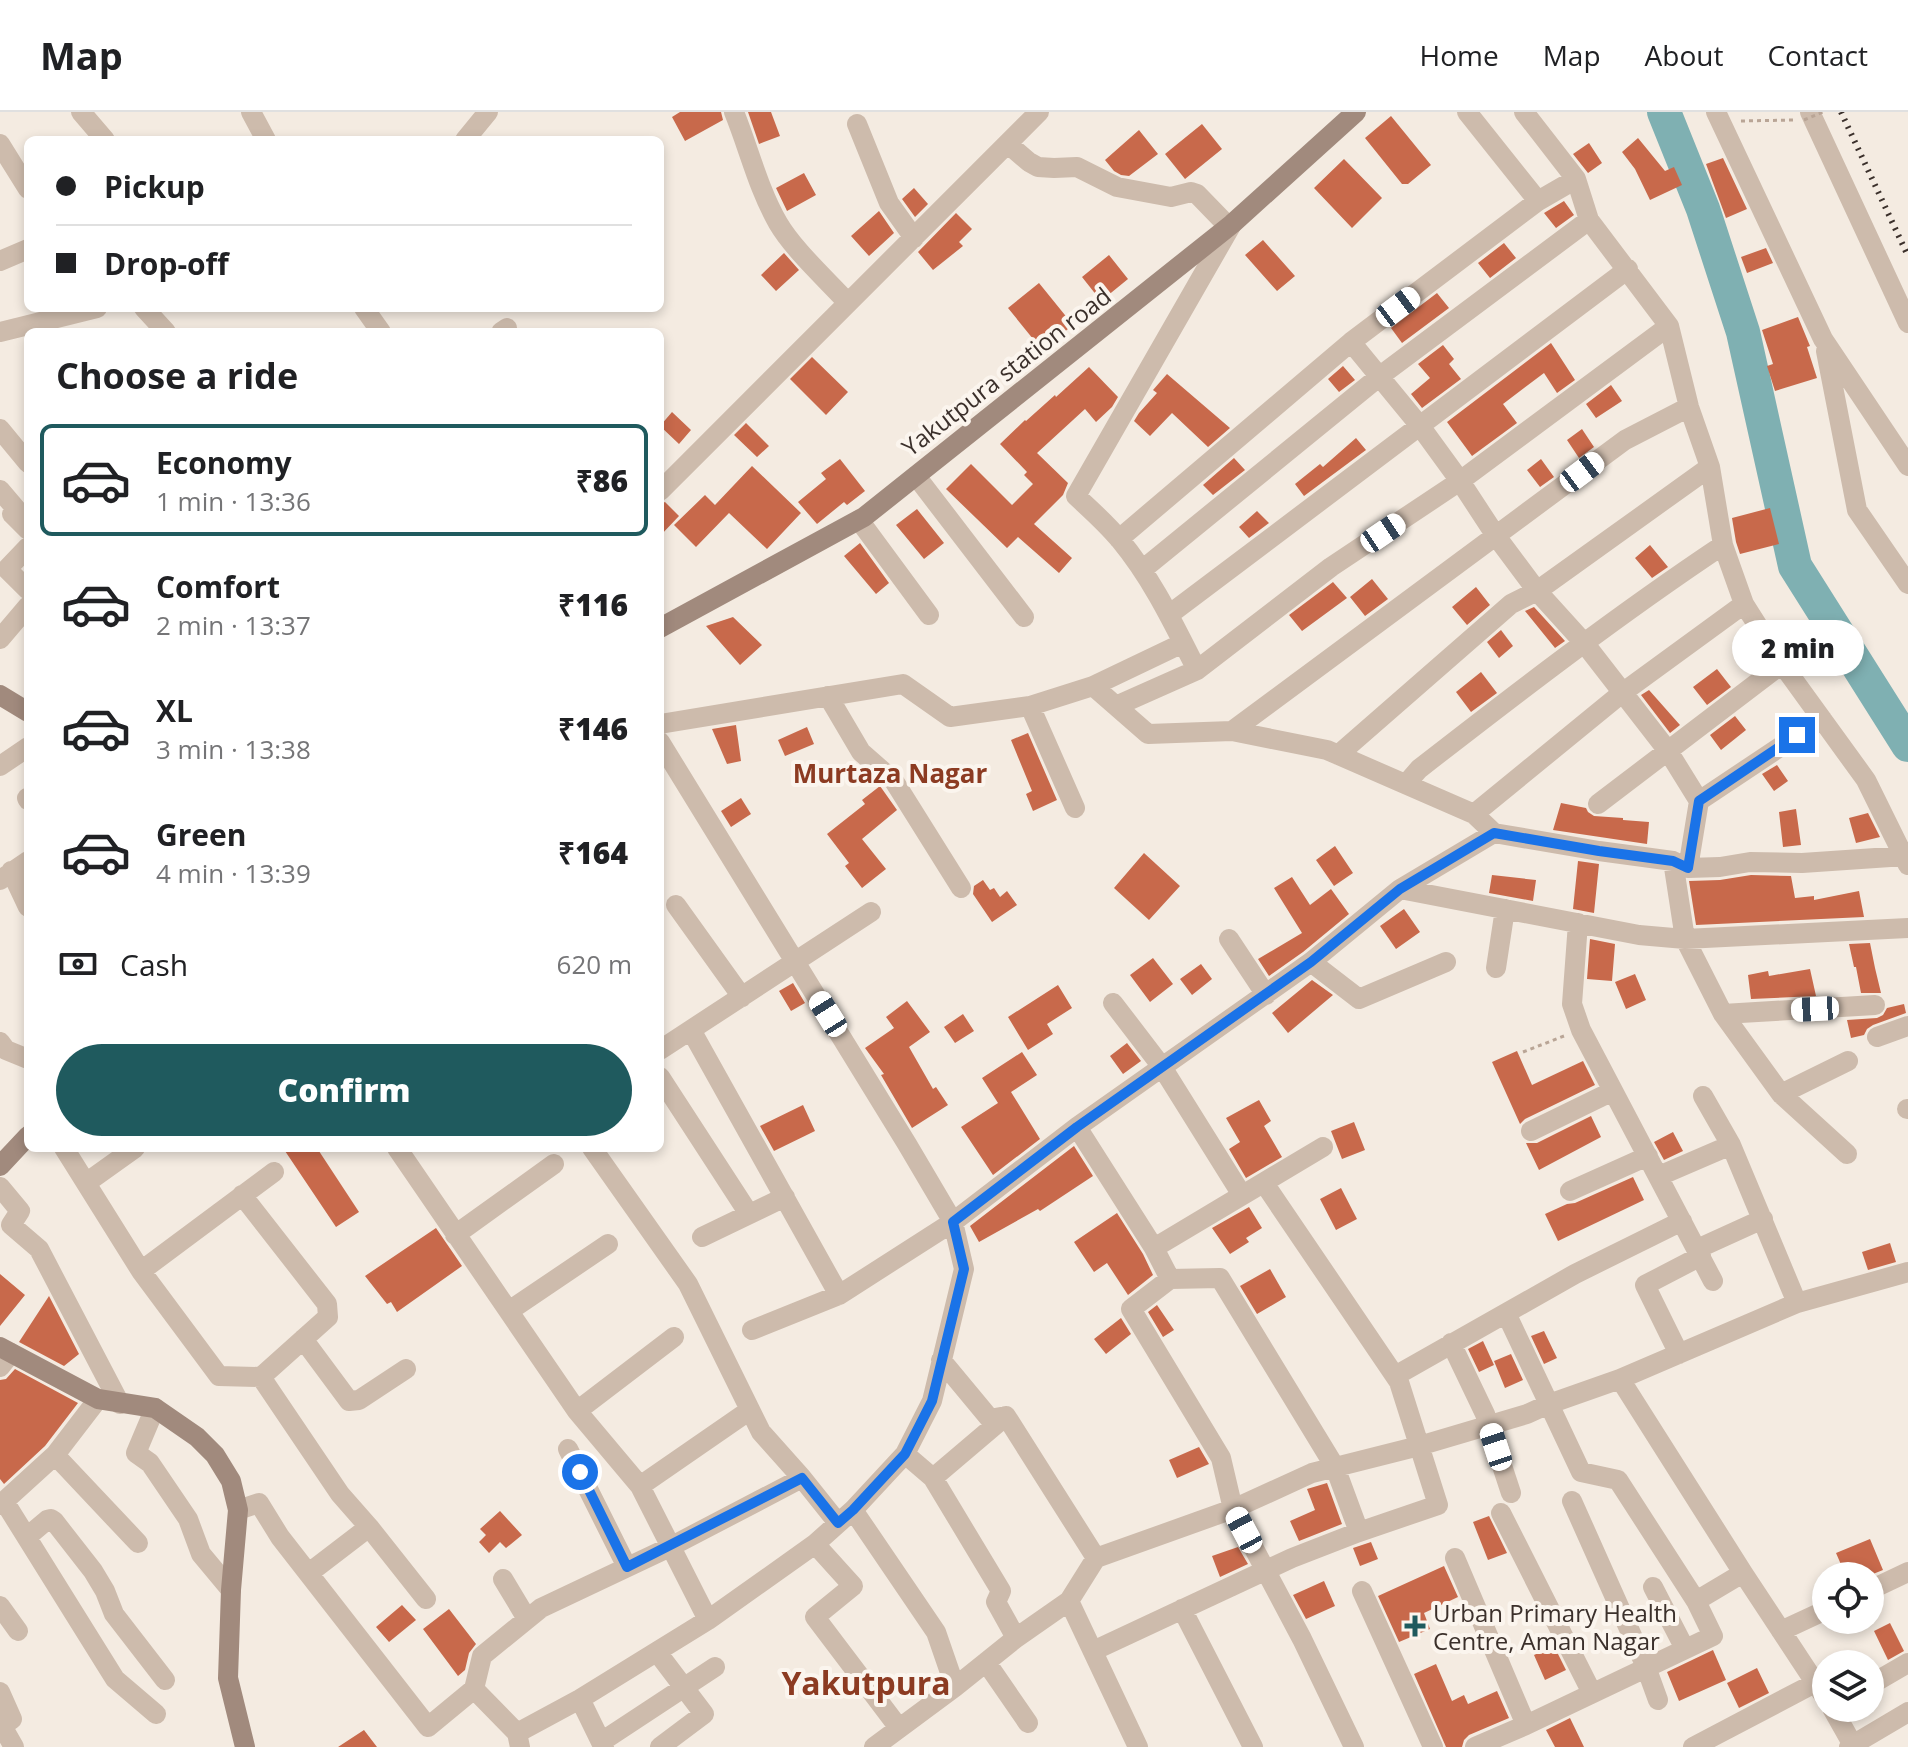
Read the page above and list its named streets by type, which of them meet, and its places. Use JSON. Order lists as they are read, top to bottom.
{
  "streets": {
    "street": ["Yakutpura station road"]
  },
  "districts": ["Murtaza Nagar", "Yakutpura"],
  "places": {
    "health": ["Urban Primary Health Centre, Aman Nagar"]
  },
  "page": {
    "header": "Map",
    "nav": [
      "Home",
      "Map",
      "About",
      "Contact"
    ],
    "banner": ["Pickup", "Drop-off"],
    "heading": "Choose a ride",
    "list": [
      {
        "name": "Economy",
        "note": "1 min · 13:36",
        "value": "₹86"
      },
      {
        "name": "Comfort",
        "note": "2 min · 13:37",
        "value": "₹116"
      },
      {
        "name": "XL",
        "note": "3 min · 13:38",
        "value": "₹146"
      },
      {
        "name": "Green",
        "note": "4 min · 13:39",
        "value": "₹164"
      }
    ],
    "bubble": "2 min",
    "pay": ["Cash", "620 m"],
    "buttons": "Confirm"
  }
}
